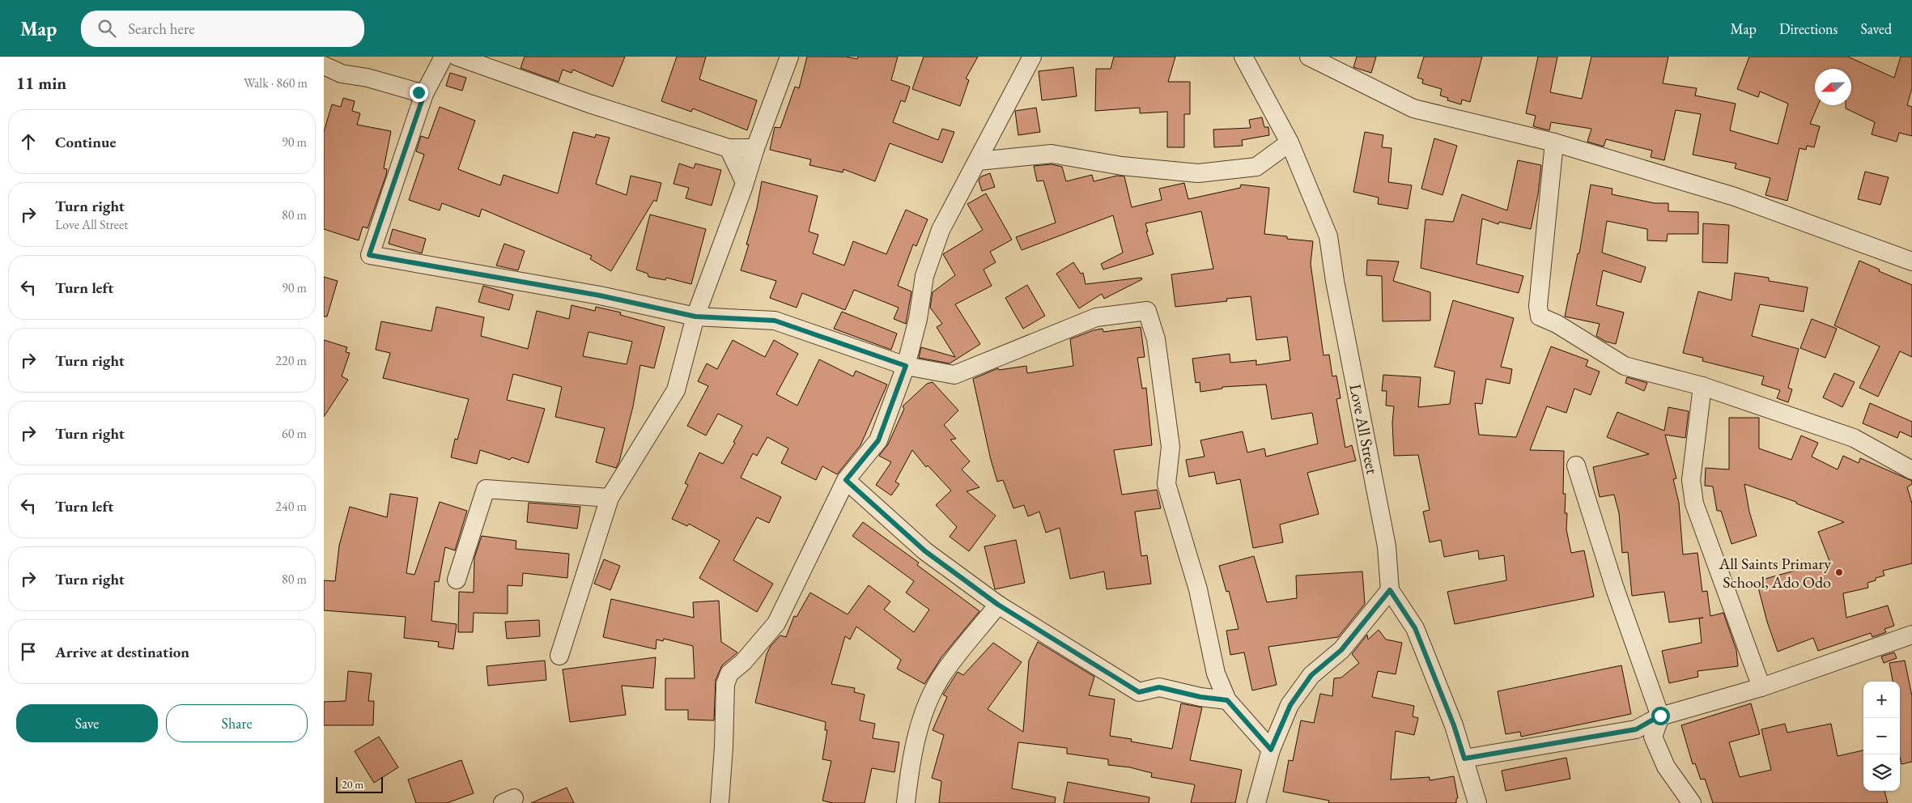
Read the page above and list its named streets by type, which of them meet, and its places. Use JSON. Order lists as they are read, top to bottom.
{
  "streets": {
    "street": ["Love All Street"]
  },
  "places": ["All Saints Primary School, Ado Odo"],
  "scale_bar": "20 m",
  "north": "left",
  "page": {
    "header": "Map",
    "search": "Search here",
    "nav": ["Map", "Directions", "Saved"],
    "heading": ["11 min", "Walk · 860 m"],
    "list": [
      ["Continue", "90 m"],
      ["Turn right", "Love All Street", "80 m"],
      ["Turn left", "90 m"],
      ["Turn right", "220 m"],
      ["Turn right", "60 m"],
      ["Turn left", "240 m"],
      ["Turn right", "80 m"],
      "Arrive at destination"
    ],
    "map_buttons": ["+", "−"],
    "buttons": ["Save", "Share"],
    "scale": "20 m"
  }
}
